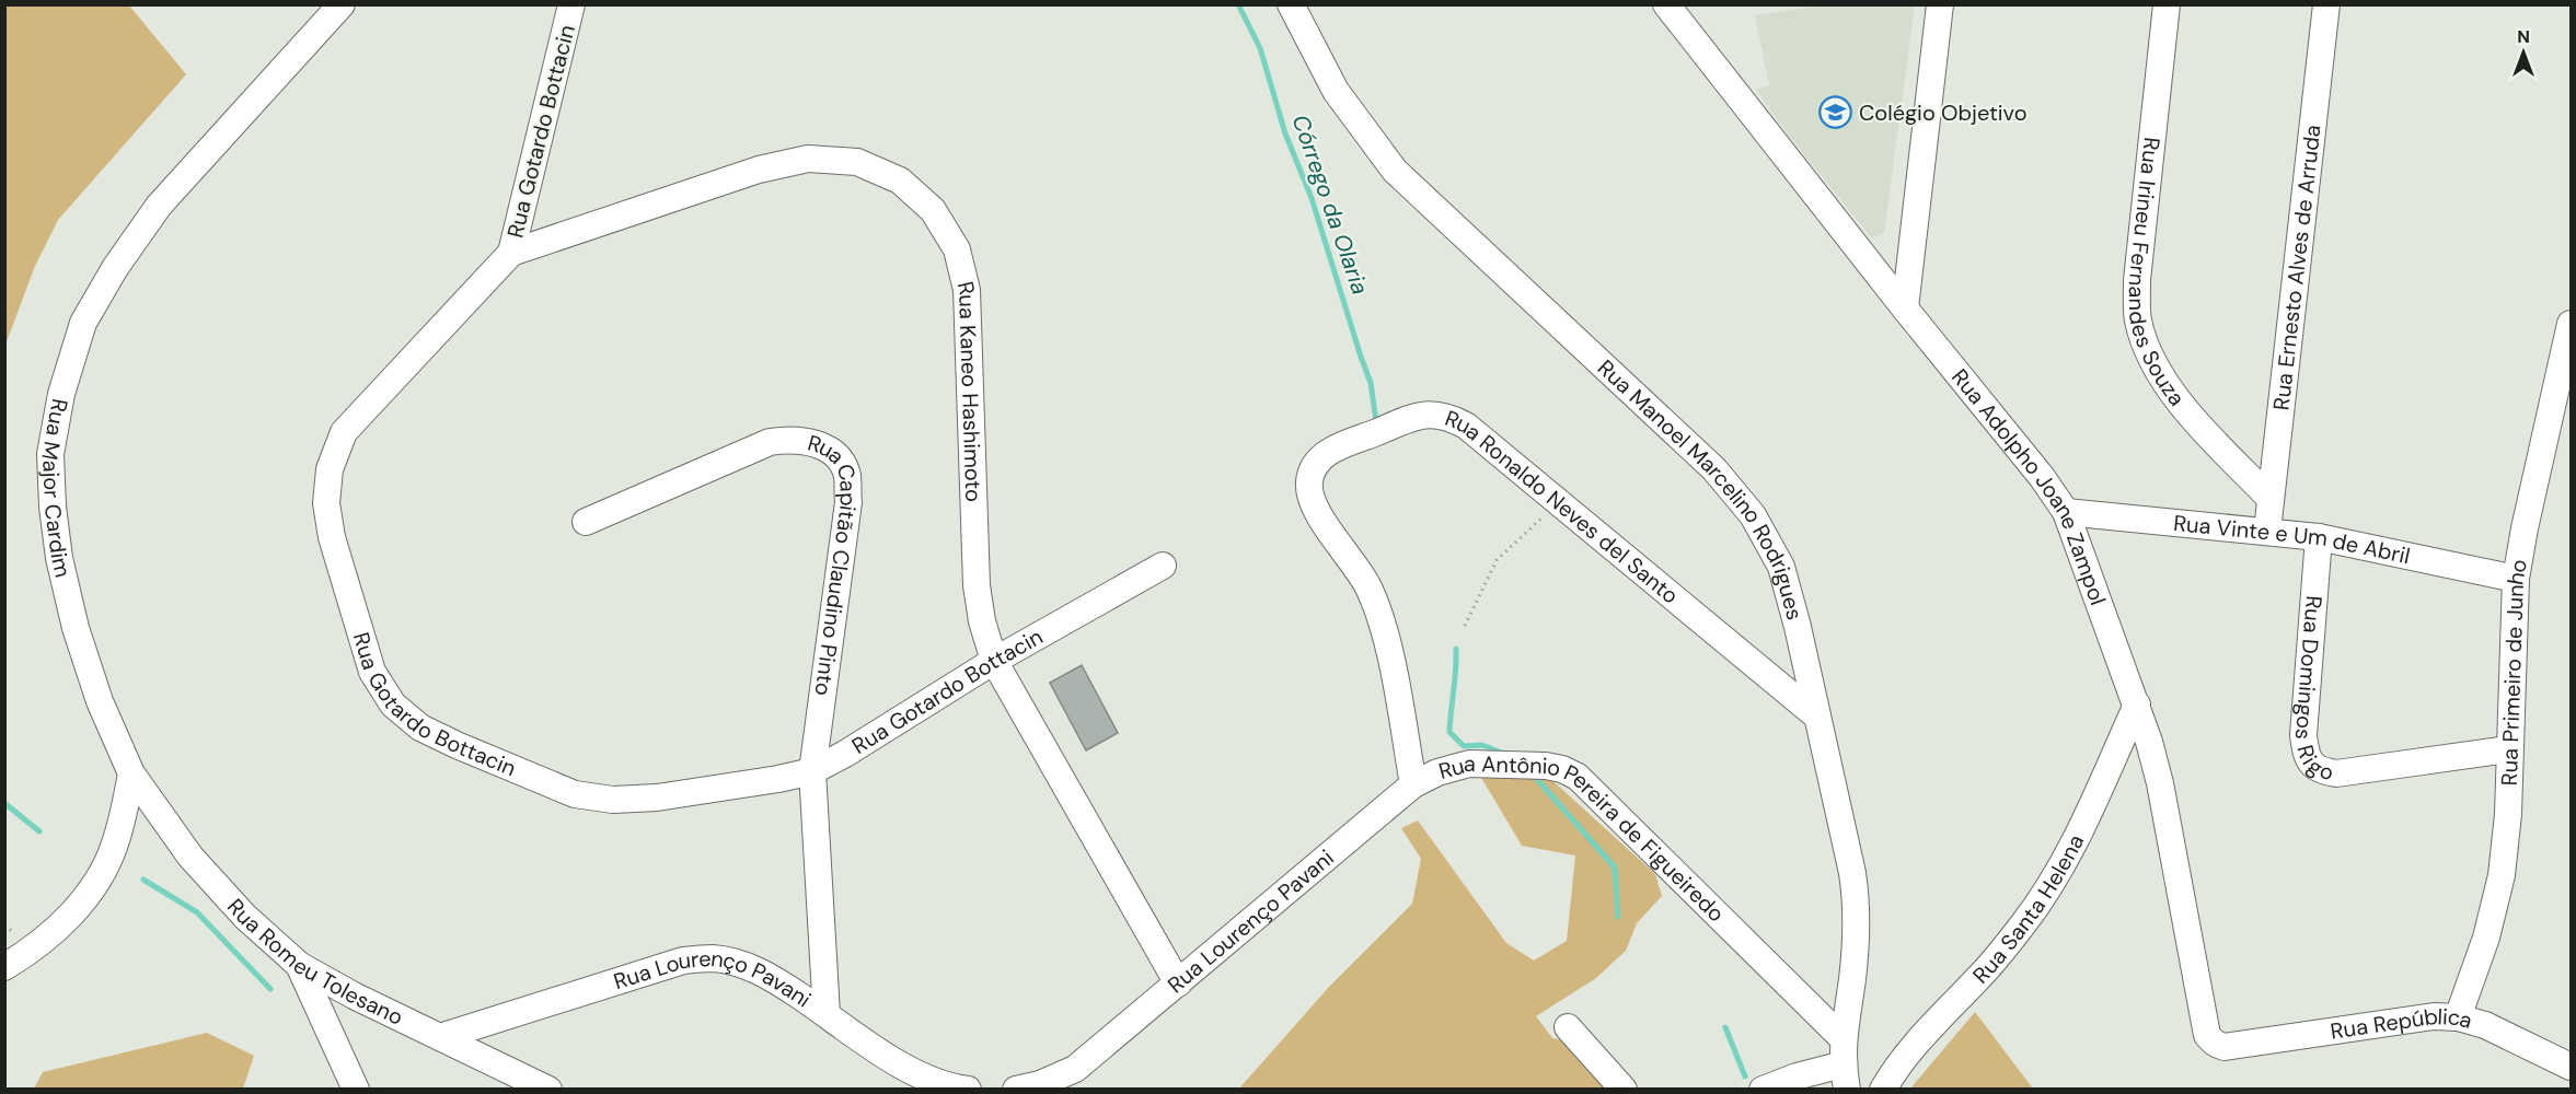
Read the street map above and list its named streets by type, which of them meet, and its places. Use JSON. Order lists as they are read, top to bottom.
{
  "streets": {
    "street": [
      "Rua Gotardo Bottacin",
      "Rua Irineu Fernandes Souza",
      "Rua Ernesto Alves de Arruda",
      "Rua Kaneo Hashimoto",
      "Rua Major Cardim",
      "Rua Adolpho Joane Zampol",
      "Rua Manoel Marcelino Rodrigues",
      "Rua Ronaldo Neves del Santo",
      "Rua Vinte e Um de Abril",
      "Rua Capitão Claudino Pinto",
      "Rua Primeiro de Junho",
      "Rua Domingos Rigo",
      "Rua Antônio Pereira de Figueiredo",
      "Rua Santa Helena",
      "Rua Lourenço Pavani",
      "Rua Romeu Tolesano",
      "Rua República"
    ]
  },
  "crossings": [
    ["Rua Gotardo Bottacin", "Rua Kaneo Hashimoto"],
    ["Rua Gotardo Bottacin", "Rua Capitão Claudino Pinto"],
    ["Rua Irineu Fernandes Souza", "Rua Ernesto Alves de Arruda"],
    ["Rua Ernesto Alves de Arruda", "Rua Vinte e Um de Abril"],
    ["Rua Kaneo Hashimoto", "Rua Lourenço Pavani"],
    ["Rua Major Cardim", "Rua Romeu Tolesano"],
    ["Rua Adolpho Joane Zampol", "Rua Vinte e Um de Abril"],
    ["Rua Adolpho Joane Zampol", "Rua Santa Helena"],
    ["Rua Adolpho Joane Zampol", "Rua República"],
    ["Rua Manoel Marcelino Rodrigues", "Rua Ronaldo Neves del Santo"],
    ["Rua Manoel Marcelino Rodrigues", "Rua Antônio Pereira de Figueiredo"],
    ["Rua Ronaldo Neves del Santo", "Rua Antônio Pereira de Figueiredo"],
    ["Rua Vinte e Um de Abril", "Rua Primeiro de Junho"],
    ["Rua Vinte e Um de Abril", "Rua Domingos Rigo"],
    ["Rua Capitão Claudino Pinto", "Rua Lourenço Pavani"],
    ["Rua Primeiro de Junho", "Rua Domingos Rigo"],
    ["Rua Primeiro de Junho", "Rua República"],
    ["Rua Antônio Pereira de Figueiredo", "Rua Lourenço Pavani"],
    ["Rua Lourenço Pavani", "Rua Romeu Tolesano"]
  ],
  "water": ["Córrego da Olaria"],
  "places": {
    "school or university": ["Colégio Objetivo"]
  },
  "north": "top"
}
